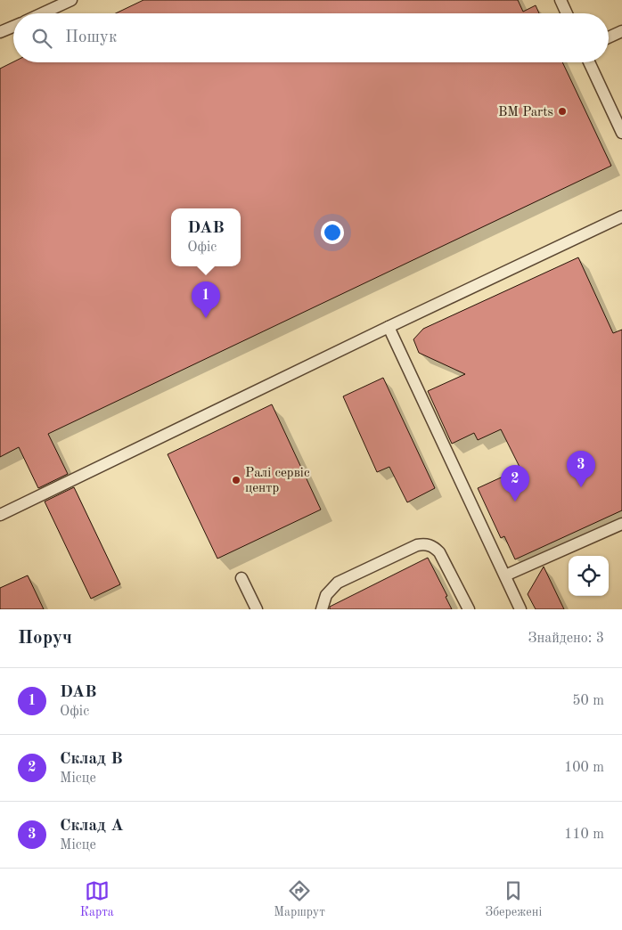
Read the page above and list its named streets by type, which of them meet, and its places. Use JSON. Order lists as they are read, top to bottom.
{
  "places": ["BM Parts", "Ралі сервіс центр"],
  "page": {
    "search": "Пошук",
    "popup": ["DAB", "Офіс"],
    "pins": ["1", "3", "2"],
    "heading": ["Поруч", "Знайдено: 3"],
    "list": [
      {
        "mark": "1",
        "name": "DAB",
        "note": "Офіс",
        "value": "50 m"
      },
      {
        "mark": "2",
        "name": "Склад B",
        "note": "Місце",
        "value": "100 m"
      },
      {
        "mark": "3",
        "name": "Склад A",
        "note": "Місце",
        "value": "110 m"
      }
    ],
    "nav": ["Карта", "Маршрут", "Збережені"]
  }
}
